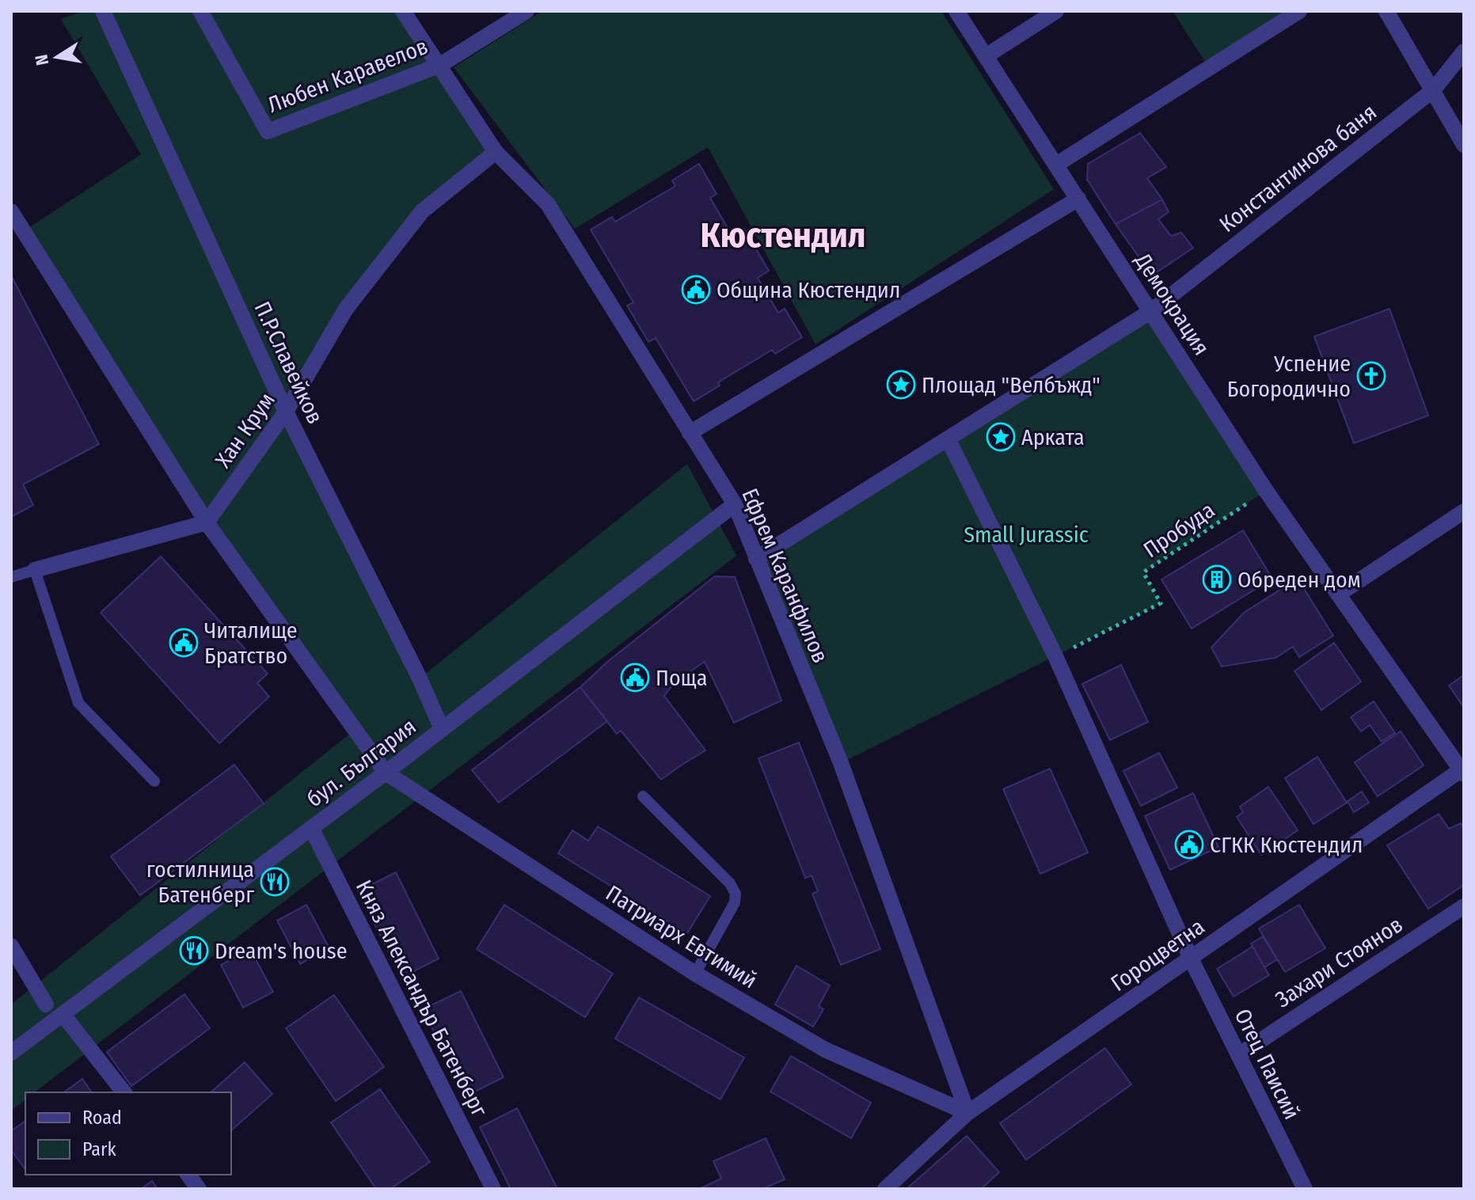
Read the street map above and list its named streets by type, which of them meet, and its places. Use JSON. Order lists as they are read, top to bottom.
{
  "streets": {
    "street": [
      "Любен Kаравелов",
      "Константинова баня",
      "Демокрация",
      "П.Р.Славейков",
      "Хан Крум",
      "Ефрем Каранфилов",
      "бул. България",
      "Патриарх Евтимий",
      "Гороцветна",
      "Захари Стоянов",
      "Княз Александър Батенберг",
      "Отец Паисий"
    ],
    "path": ["Пробуда"]
  },
  "crossings": [
    ["Любен Kаравелов", "Ефрем Каранфилов"],
    ["Константинова баня", "Демокрация"],
    ["Константинова баня", "Ефрем Каранфилов"],
    ["Константинова баня", "Отец Паисий"],
    ["Демокрация", "Пробуда"],
    ["Демокрация", "Гороцветна"],
    ["П.Р.Славейков", "Хан Крум"],
    ["П.Р.Славейков", "бул. България"],
    ["Хан Крум", "Ефрем Каранфилов"],
    ["Пробуда", "Отец Паисий"],
    ["Ефрем Каранфилов", "бул. България"],
    ["Ефрем Каранфилов", "Патриарх Евтимий"],
    ["Ефрем Каранфилов", "Гороцветна"],
    ["бул. България", "Патриарх Евтимий"],
    ["бул. България", "Княз Александър Батенберг"],
    ["Патриарх Евтимий", "Гороцветна"],
    ["Гороцветна", "Отец Паисий"],
    ["Захари Стоянов", "Отец Паисий"]
  ],
  "districts": ["Кюстендил"],
  "parks": ["Small Jurassic"],
  "places": {
    "public building": [
      "Община Кюстендил",
      "Читалище Братство",
      "Поща",
      "СГКК Кюстендил"
    ],
    "church": ["Успение Богородично"],
    "place": ["Площад \"Велбъжд\"", "Арката"],
    "building": ["Обреден дом"],
    "restaurant": ["гостилница Батенберг", "Dream's house"]
  },
  "legend": ["Road", "Park"],
  "north": "left"
}
